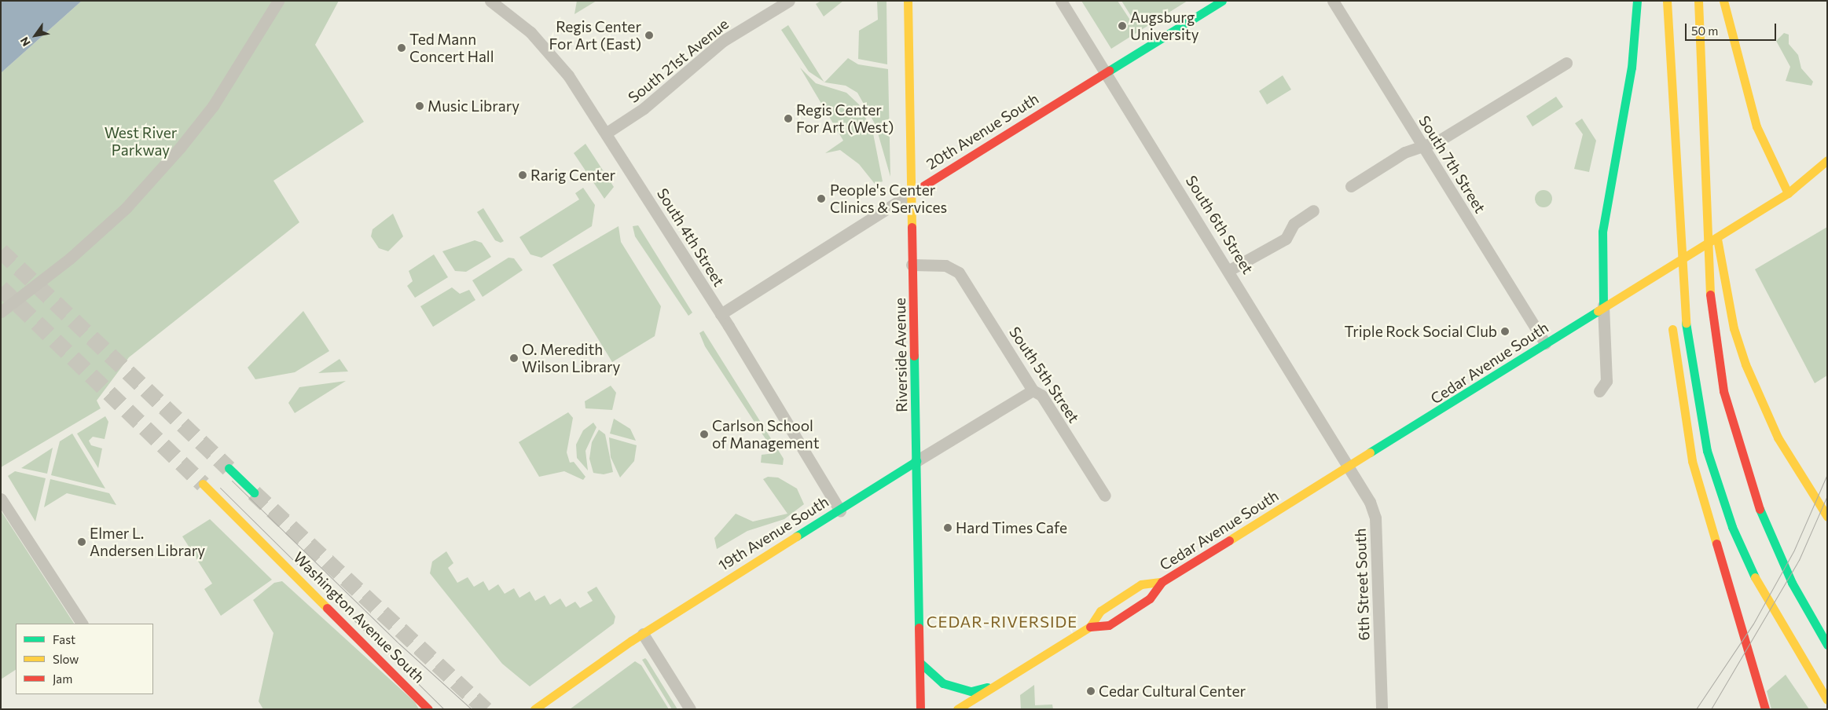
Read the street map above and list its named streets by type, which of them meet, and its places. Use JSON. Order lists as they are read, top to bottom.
{
  "streets": {
    "main road": [
      "20th Avenue South",
      "Riverside Avenue",
      "Cedar Avenue South",
      "19th Avenue South",
      "Washington Avenue South"
    ],
    "street": [
      "South 21st Avenue",
      "South 7th Street",
      "South 6th Street",
      "South 4th Street",
      "South 5th Street",
      "6th Street South"
    ]
  },
  "crossings": [
    ["South 21st Avenue", "South 4th Street"],
    ["20th Avenue South", "South 6th Street"],
    ["20th Avenue South", "South 4th Street"],
    ["20th Avenue South", "Riverside Avenue"],
    ["South 7th Street", "Cedar Avenue South"],
    ["South 6th Street", "Cedar Avenue South"],
    ["South 6th Street", "6th Street South"],
    ["South 4th Street", "19th Avenue South"],
    ["Riverside Avenue", "South 5th Street"],
    ["Riverside Avenue", "19th Avenue South"],
    ["Cedar Avenue South", "6th Street South"],
    ["South 5th Street", "19th Avenue South"]
  ],
  "districts": ["CEDAR-RIVERSIDE"],
  "parks": ["West River Parkway"],
  "places": [
    "Augsburg University",
    "Regis Center For Art (East)",
    "Ted Mann Concert Hall",
    "Music Library",
    "Regis Center For Art (West)",
    "Rarig Center",
    "People's Center Clinics & Services",
    "Triple Rock Social Club",
    "O. Meredith Wilson Library",
    "Carlson School of Management",
    "Hard Times Cafe",
    "Elmer L. Andersen Library",
    "Cedar Cultural Center"
  ],
  "legend": ["Fast", "Slow", "Jam"],
  "scale_bar": "50 m",
  "north": "bottom left"
}
